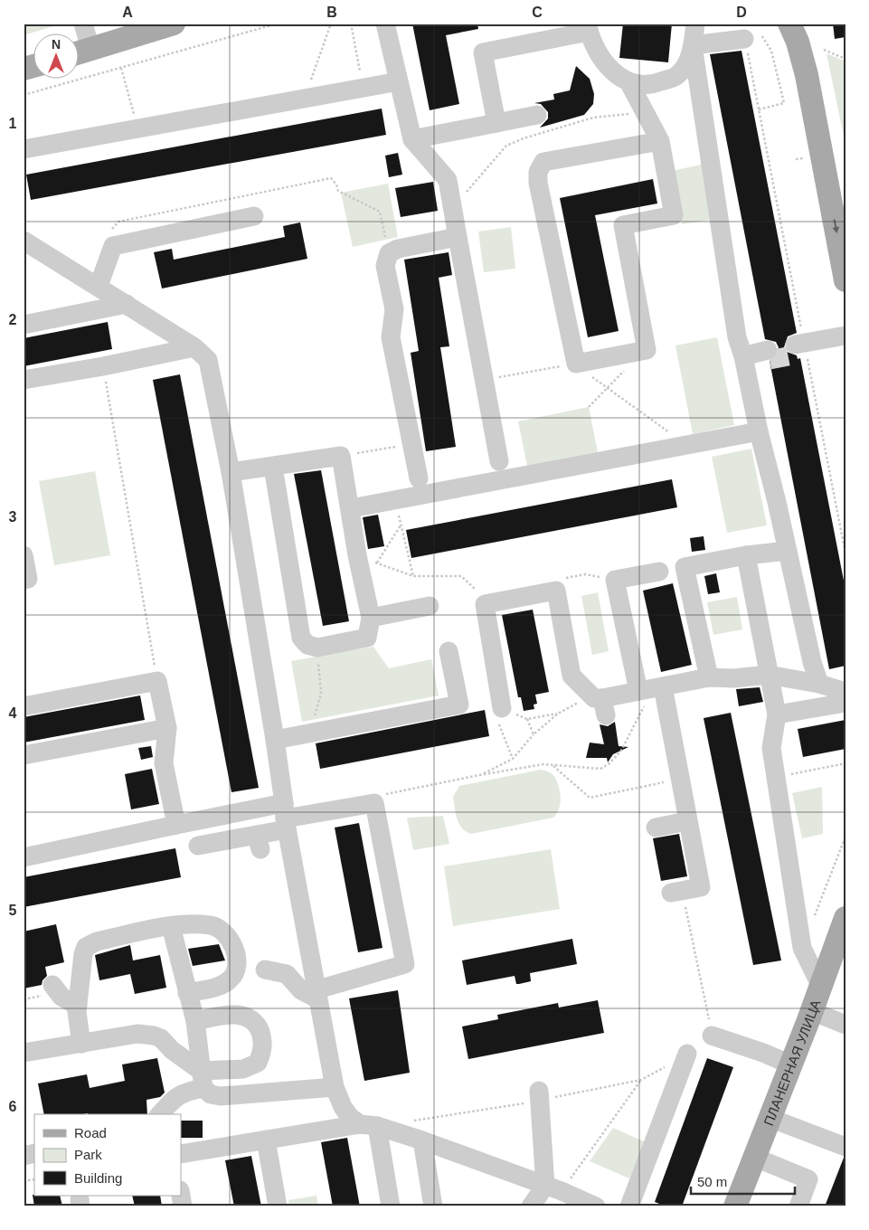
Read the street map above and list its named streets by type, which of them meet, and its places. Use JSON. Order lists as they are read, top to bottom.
{
  "streets": {
    "main road": ["ПЛАНЕРНАЯ УЛИЦА"]
  },
  "legend": ["Road", "Park", "Building"],
  "scale_bar": "50 m",
  "north": "top",
  "grid": {
    "columns": [
      "A",
      "B",
      "C",
      "D"
    ],
    "rows": [
      "1",
      "2",
      "3",
      "4",
      "5",
      "6"
    ]
  }
}
